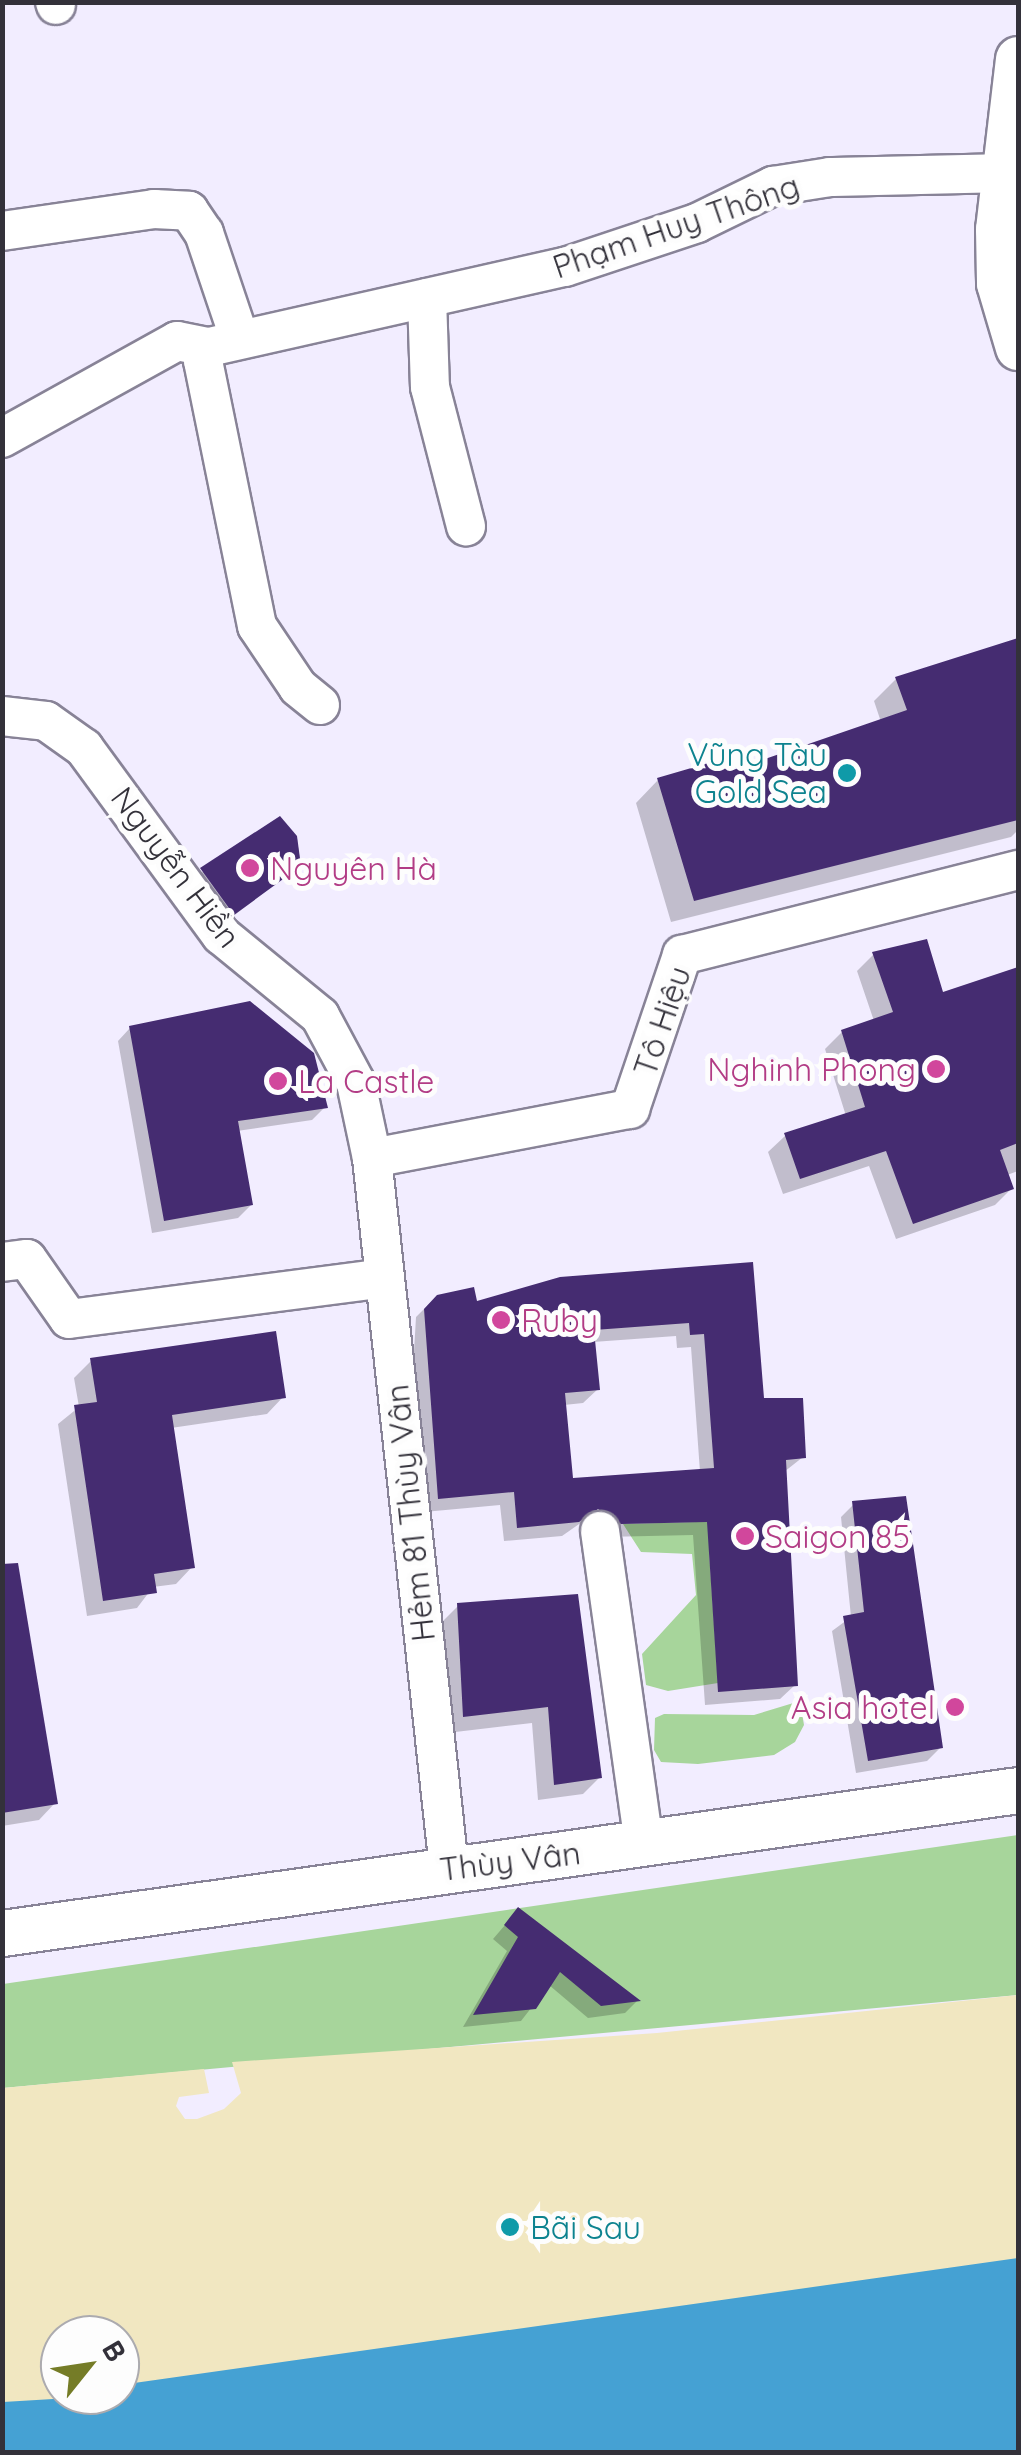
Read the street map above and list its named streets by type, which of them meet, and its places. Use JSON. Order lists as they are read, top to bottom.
{
  "streets": {
    "main road": ["Thùy Vân"],
    "street": [
      "Phạm Huy Thông",
      "Nguyễn Hiền",
      "Tô Hiệu",
      "Hẻm 81 Thùy Vân"
    ]
  },
  "crossings": [
    ["Nguyễn Hiền", "Tô Hiệu"],
    ["Nguyễn Hiền", "Hẻm 81 Thùy Vân"],
    ["Tô Hiệu", "Hẻm 81 Thùy Vân"],
    ["Hẻm 81 Thùy Vân", "Thùy Vân"]
  ],
  "places": [
    "Vũng Tàu Gold Sea",
    "Nguyên Hà",
    "Nghinh Phong",
    "La Castle",
    "Ruby",
    "Saigon 85",
    "Asia hotel",
    "Bãi Sau"
  ],
  "north": "top right"
}
